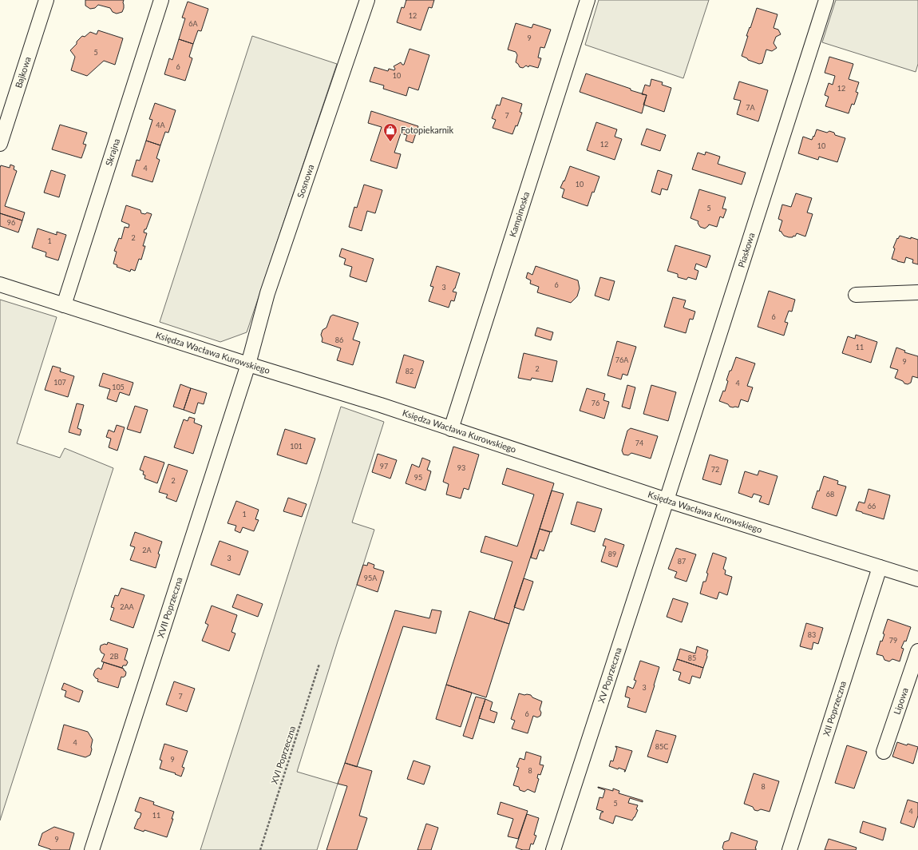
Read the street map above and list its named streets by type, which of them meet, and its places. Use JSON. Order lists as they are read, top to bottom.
{
  "streets": {
    "street": [
      "Bajkowa",
      "Skrajna",
      "Sosnowa",
      "Kampinoska",
      "Piaskowa",
      "Księdza Wacława Kurowskiego",
      "XVII Poprzeczna",
      "XV Poprzeczna",
      "Lipowa",
      "XII Poprzeczna"
    ],
    "path": ["XVI Poprzeczna"]
  },
  "crossings": [
    ["Skrajna", "Księdza Wacława Kurowskiego"],
    ["Sosnowa", "Księdza Wacława Kurowskiego"],
    ["Sosnowa", "XVII Poprzeczna"],
    ["Kampinoska", "Księdza Wacława Kurowskiego"],
    ["Piaskowa", "Księdza Wacława Kurowskiego"],
    ["Piaskowa", "XV Poprzeczna"],
    ["Księdza Wacława Kurowskiego", "XVII Poprzeczna"],
    ["Księdza Wacława Kurowskiego", "XV Poprzeczna"],
    ["Księdza Wacława Kurowskiego", "XII Poprzeczna"]
  ],
  "places": {
    "shop": ["Fotopiekarnik"]
  },
  "house_numbers": [
    "12",
    "6A",
    "9",
    "5",
    "6",
    "10",
    "12",
    "7A",
    "7",
    "4A",
    "12",
    "10",
    "4",
    "10",
    "5",
    "96",
    "2",
    "1",
    "6",
    "3",
    "6",
    "86",
    "11",
    "76A",
    "9",
    "2",
    "82",
    "107",
    "4",
    "105",
    "76",
    "74",
    "101",
    "97",
    "93",
    "72",
    "95",
    "2",
    "68",
    "66",
    "1",
    "2A",
    "89",
    "3",
    "87",
    "95A",
    "2AA",
    "83",
    "79",
    "2B",
    "85",
    "3",
    "7",
    "6",
    "4",
    "85C",
    "9",
    "8",
    "8",
    "5",
    "4",
    "11",
    "9"
  ]
}
